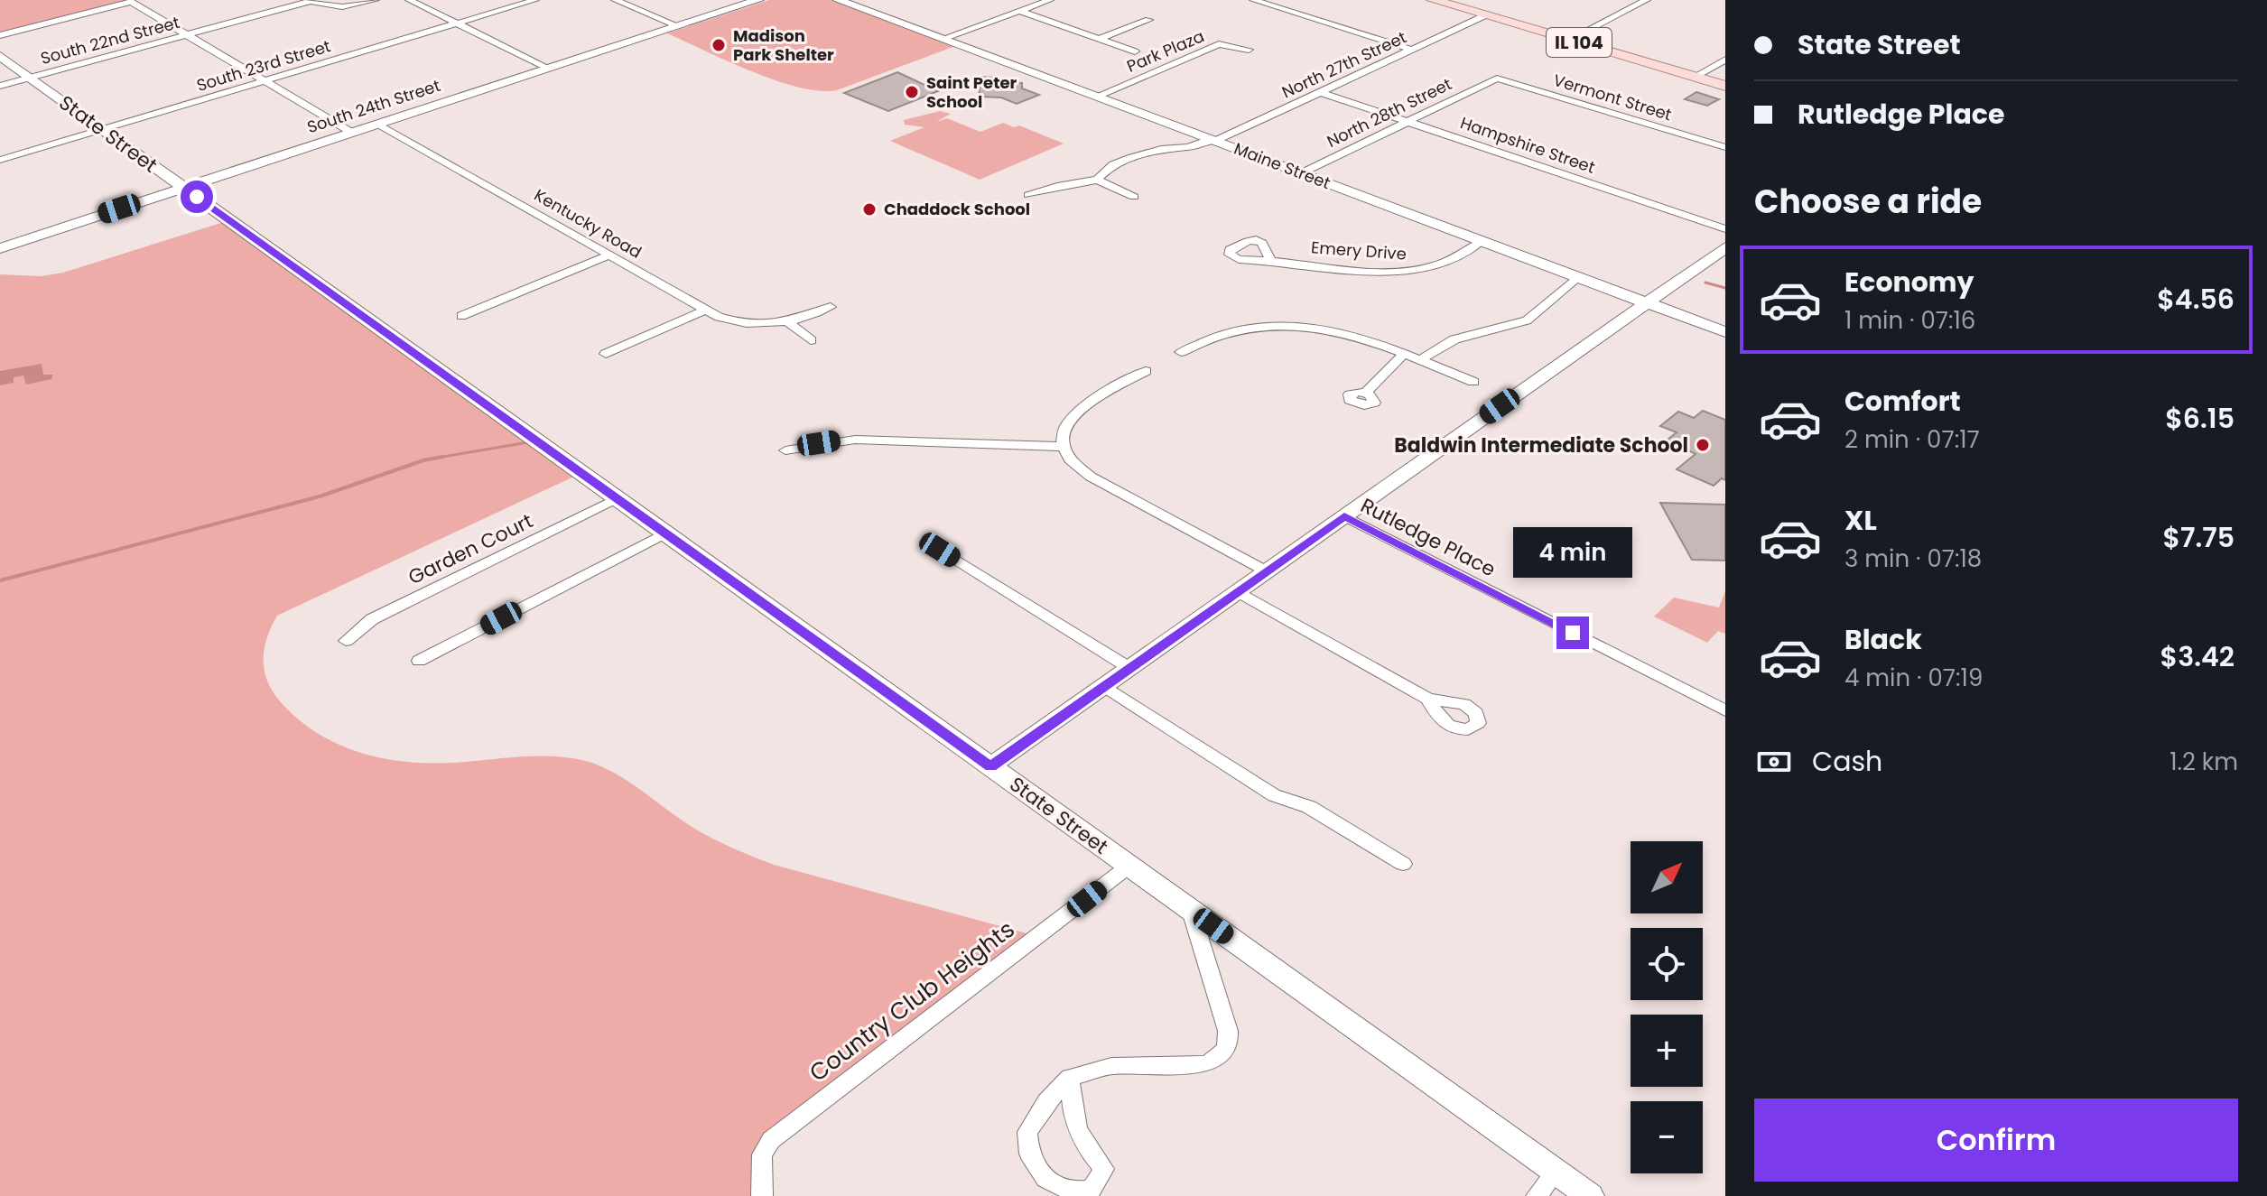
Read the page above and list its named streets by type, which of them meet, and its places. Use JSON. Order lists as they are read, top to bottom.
{
  "streets": {
    "main road": ["IL 104"],
    "street": [
      "South 22nd Street",
      "Park Plaza",
      "North 27th Street",
      "South 23rd Street",
      "Vermont Street",
      "South 24th Street",
      "North 28th Street",
      "State Street",
      "Hampshire Street",
      "Maine Street",
      "Kentucky Road",
      "Emery Drive",
      "Rutledge Place",
      "Garden Court",
      "Country Club Heights"
    ]
  },
  "crossings": [
    ["South 22nd Street", "State Street"],
    ["IL 104", "North 27th Street"],
    ["Park Plaza", "Maine Street"],
    ["North 27th Street", "Hampshire Street"],
    ["North 27th Street", "Maine Street"],
    ["South 23rd Street", "State Street"],
    ["Vermont Street", "North 28th Street"],
    ["South 24th Street", "State Street"],
    ["South 24th Street", "Kentucky Road"],
    ["North 28th Street", "Hampshire Street"],
    ["North 28th Street", "Maine Street"],
    ["State Street", "Garden Court"],
    ["State Street", "Country Club Heights"],
    ["Maine Street", "Emery Drive"]
  ],
  "places": [
    "Madison Park Shelter",
    "Saint Peter School",
    "Chaddock School",
    "Baldwin Intermediate School"
  ],
  "north": "top right",
  "page": {
    "banner": ["State Street", "Rutledge Place"],
    "heading": "Choose a ride",
    "list": [
      {
        "name": "Economy",
        "note": "1 min · 07:16",
        "value": "$4.56"
      },
      {
        "name": "Comfort",
        "note": "2 min · 07:17",
        "value": "$6.15"
      },
      {
        "name": "XL",
        "note": "3 min · 07:18",
        "value": "$7.75"
      },
      {
        "name": "Black",
        "note": "4 min · 07:19",
        "value": "$3.42"
      }
    ],
    "bubble": "4 min",
    "pay": ["Cash", "1.2 km"],
    "map_buttons": ["+", "−"],
    "buttons": "Confirm"
  }
}
